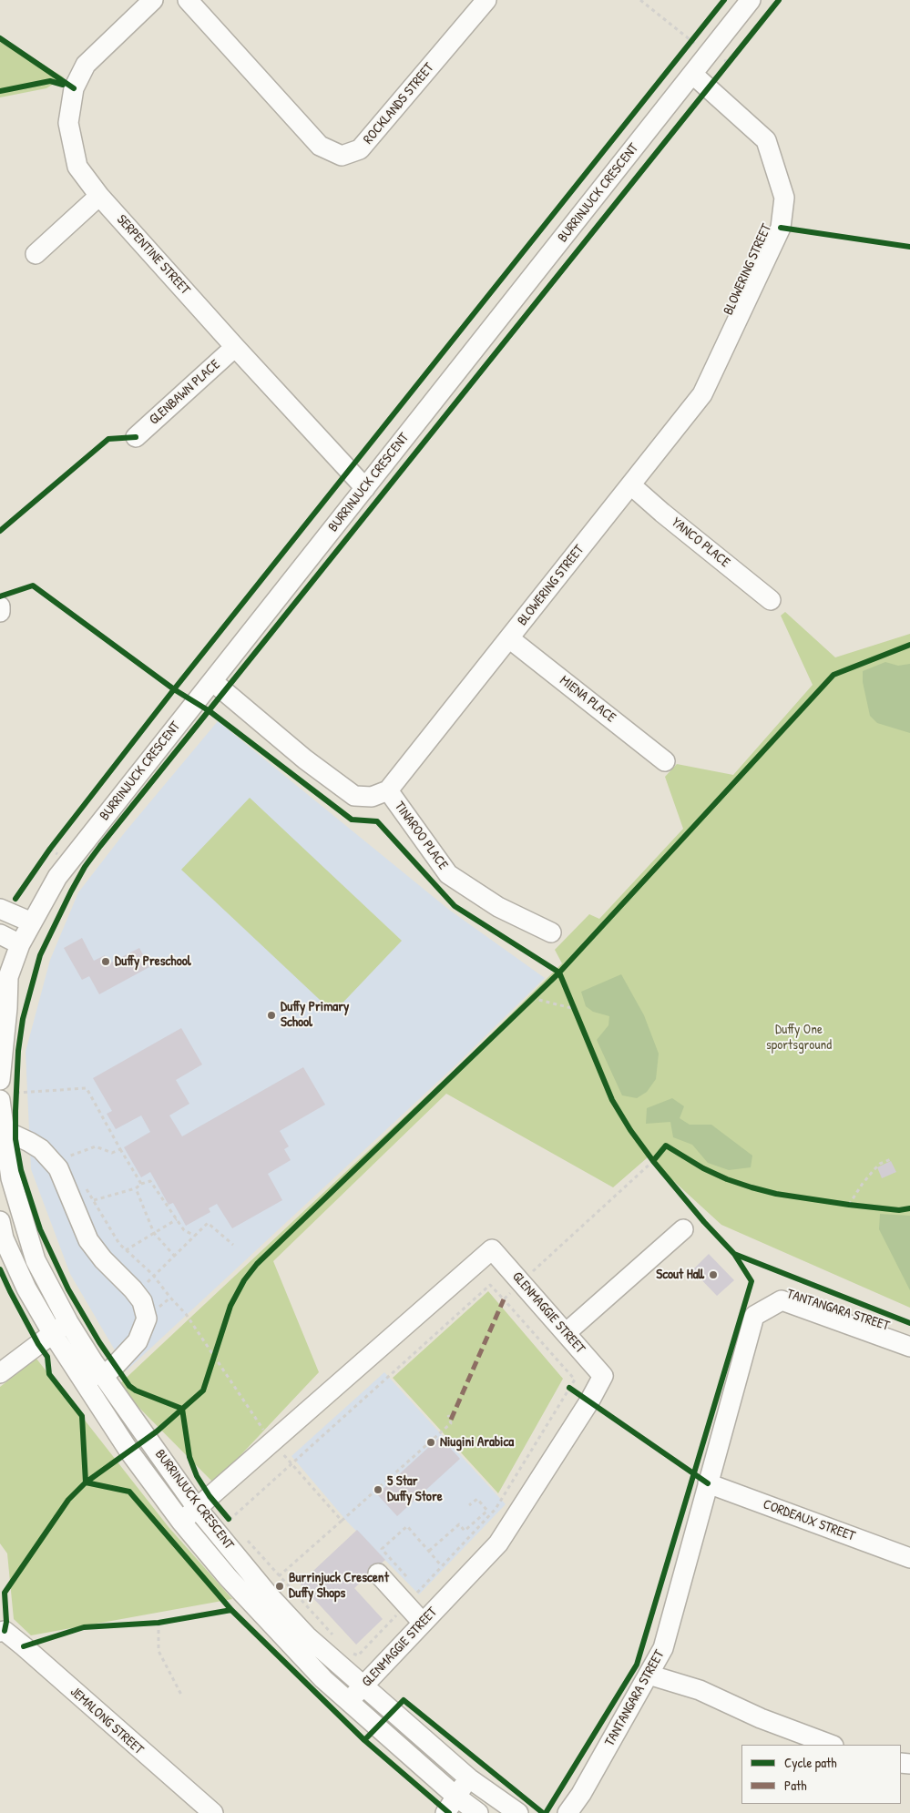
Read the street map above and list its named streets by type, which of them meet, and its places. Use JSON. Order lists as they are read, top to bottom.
{
  "streets": {
    "street": [
      "ROCKLANDS STREET",
      "BURRINJUCK CRESCENT",
      "SERPENTINE STREET",
      "BLOWERING STREET",
      "GLENBAWN PLACE",
      "YANCO PLACE",
      "MIENA PLACE",
      "TINAROO PLACE",
      "TANTANGARA STREET",
      "GLENMAGGIE STREET",
      "CORDEAUX STREET",
      "JEMALONG STREET"
    ]
  },
  "crossings": [
    ["BURRINJUCK CRESCENT", "SERPENTINE STREET"],
    ["BURRINJUCK CRESCENT", "BLOWERING STREET"],
    ["BURRINJUCK CRESCENT", "GLENMAGGIE STREET"],
    ["SERPENTINE STREET", "GLENBAWN PLACE"],
    ["BLOWERING STREET", "YANCO PLACE"],
    ["BLOWERING STREET", "MIENA PLACE"],
    ["BLOWERING STREET", "TINAROO PLACE"],
    ["TANTANGARA STREET", "CORDEAUX STREET"]
  ],
  "parks": ["Duffy One sportsground"],
  "places": [
    "Duffy Preschool",
    "Duffy Primary School",
    "Scout Hall",
    "Niugini Arabica",
    "5 Star Duffy Store",
    "Burrinjuck Crescent Duffy Shops"
  ],
  "legend": ["Cycle path", "Path"]
}
